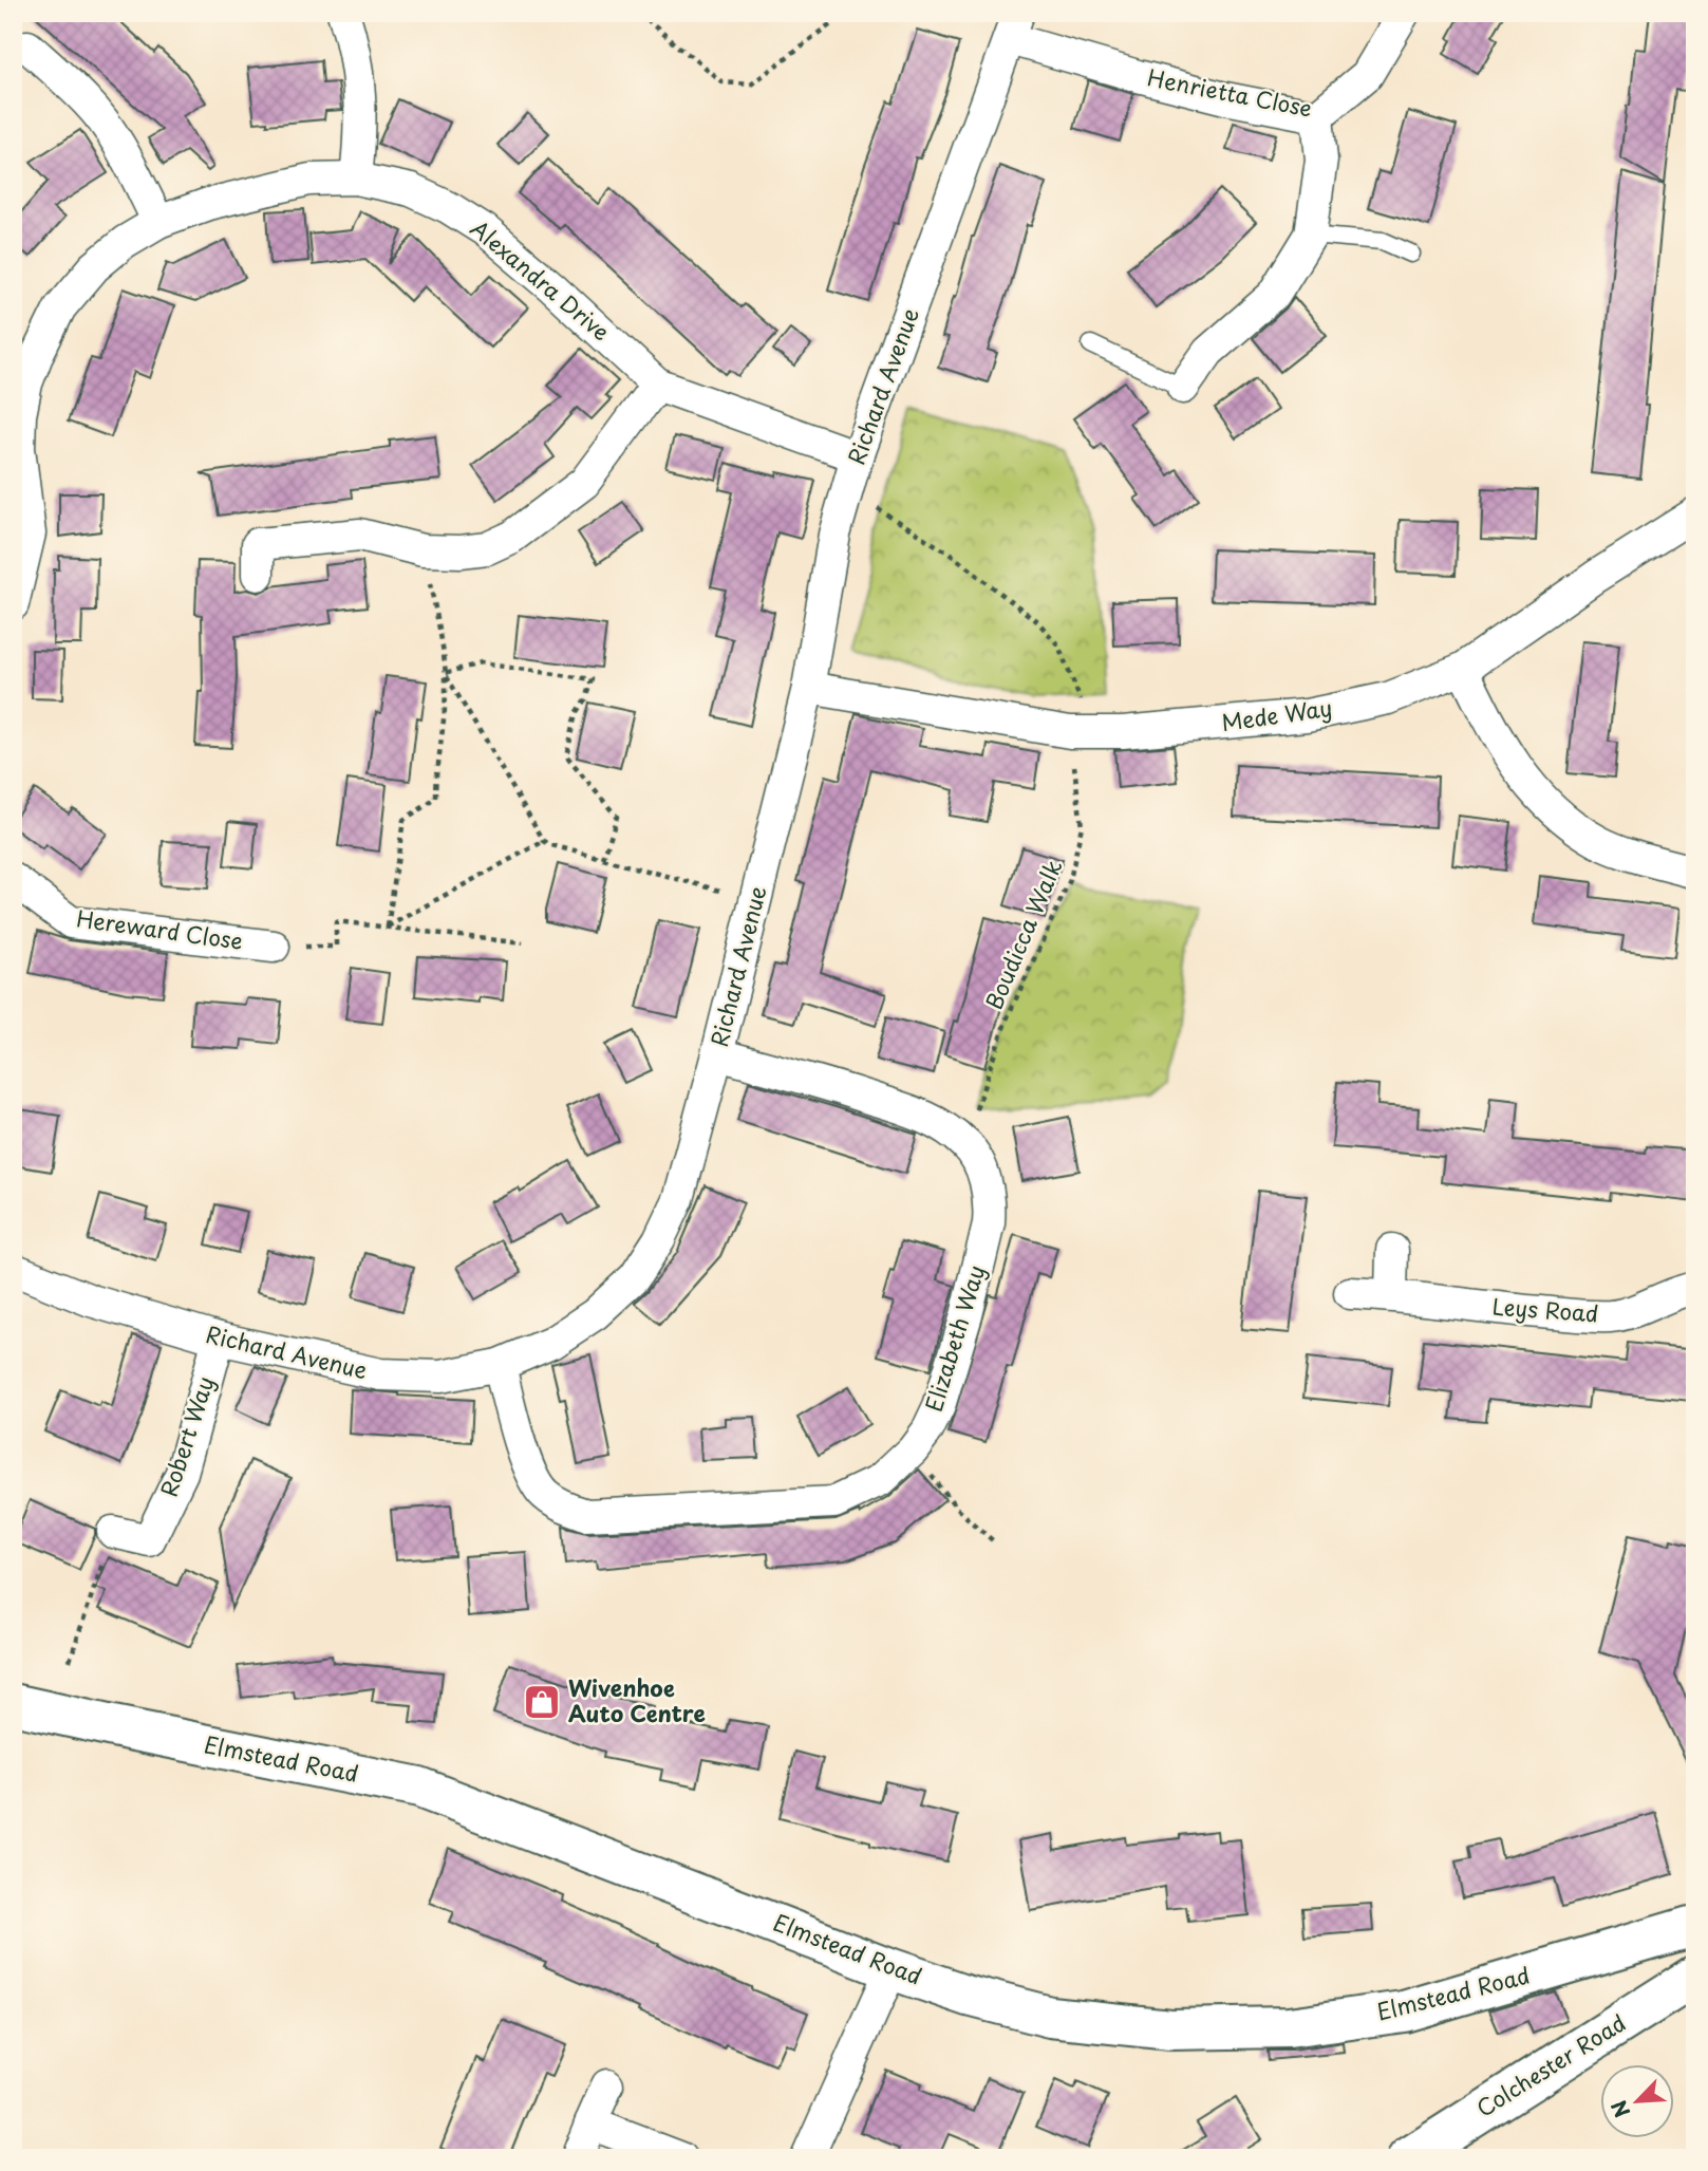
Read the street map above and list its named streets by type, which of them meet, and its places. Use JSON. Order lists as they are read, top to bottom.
{
  "streets": {
    "street": [
      "Henrietta Close",
      "Alexandra Drive",
      "Richard Avenue",
      "Mede Way",
      "Hereward Close",
      "Leys Road",
      "Elizabeth Way",
      "Robert Way",
      "Elmstead Road",
      "Colchester Road"
    ],
    "path": ["Boudicca Walk"]
  },
  "crossings": [
    ["Henrietta Close", "Richard Avenue"],
    ["Alexandra Drive", "Richard Avenue"],
    ["Richard Avenue", "Mede Way"],
    ["Richard Avenue", "Boudicca Walk"],
    ["Richard Avenue", "Elizabeth Way"],
    ["Richard Avenue", "Robert Way"],
    ["Mede Way", "Boudicca Walk"],
    ["Boudicca Walk", "Elizabeth Way"]
  ],
  "places": {
    "shop": ["Wivenhoe Auto Centre"]
  },
  "north": "bottom left"
}
